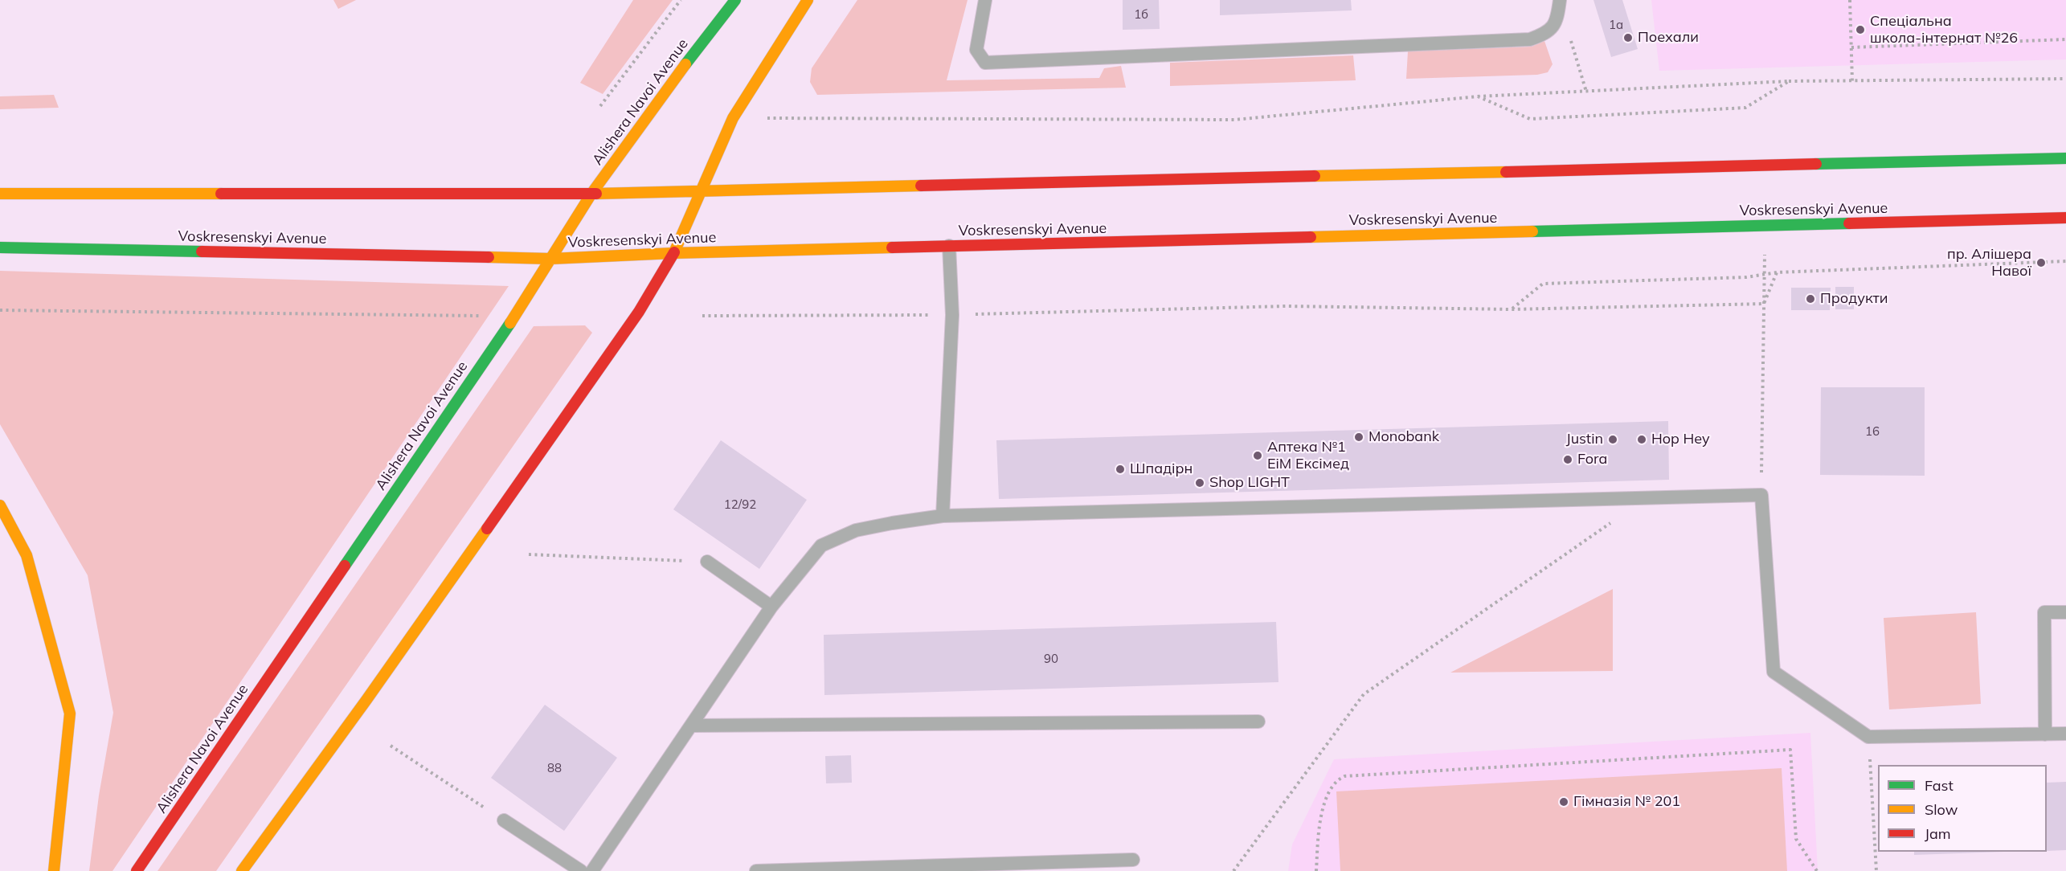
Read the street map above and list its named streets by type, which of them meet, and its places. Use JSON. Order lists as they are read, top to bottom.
{
  "streets": {
    "main road": ["Alishera Navoi Avenue", "Voskresenskyi Avenue"]
  },
  "crossings": [
    ["Alishera Navoi Avenue", "Voskresenskyi Avenue"]
  ],
  "places": [
    "Спеціальна школа-інтернат №26",
    "Поехали",
    "пр. Алішера Навої",
    "Продукти",
    "Monobank",
    "Justin",
    "Hop Hey",
    "Аптека №1 EiM Ексімед",
    "Fora",
    "Шпадірн",
    "Shop LIGHT",
    "Гімназія № 201"
  ],
  "house_numbers": [
    "1б",
    "1а",
    "16",
    "12/92",
    "90",
    "88"
  ],
  "legend": ["Fast", "Slow", "Jam"]
}
